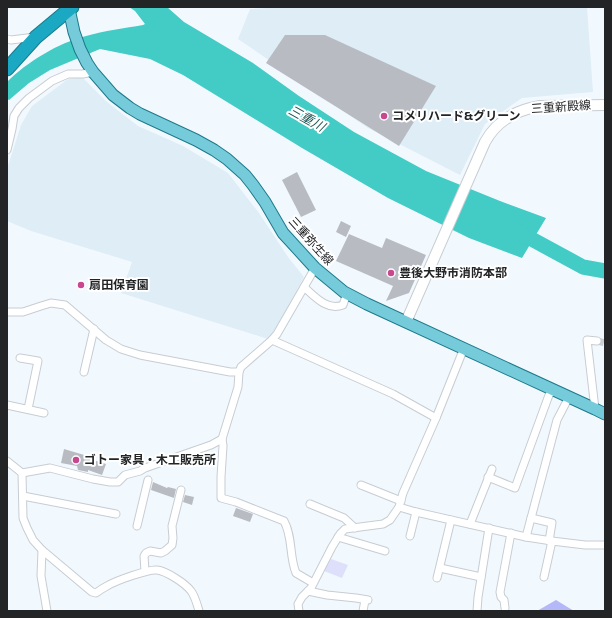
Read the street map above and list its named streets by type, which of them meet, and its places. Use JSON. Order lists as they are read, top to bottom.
{
  "streets": {
    "main road": ["三重新殿線", "三重弥生線"]
  },
  "crossings": [
    ["三重新殿線", "三重弥生線"]
  ],
  "water": ["三重川"],
  "places": [
    "コメリハード&グリーン",
    "豊後大野市消防本部",
    "扇田保育園",
    "ゴトー家具・木工販売所"
  ]
}
